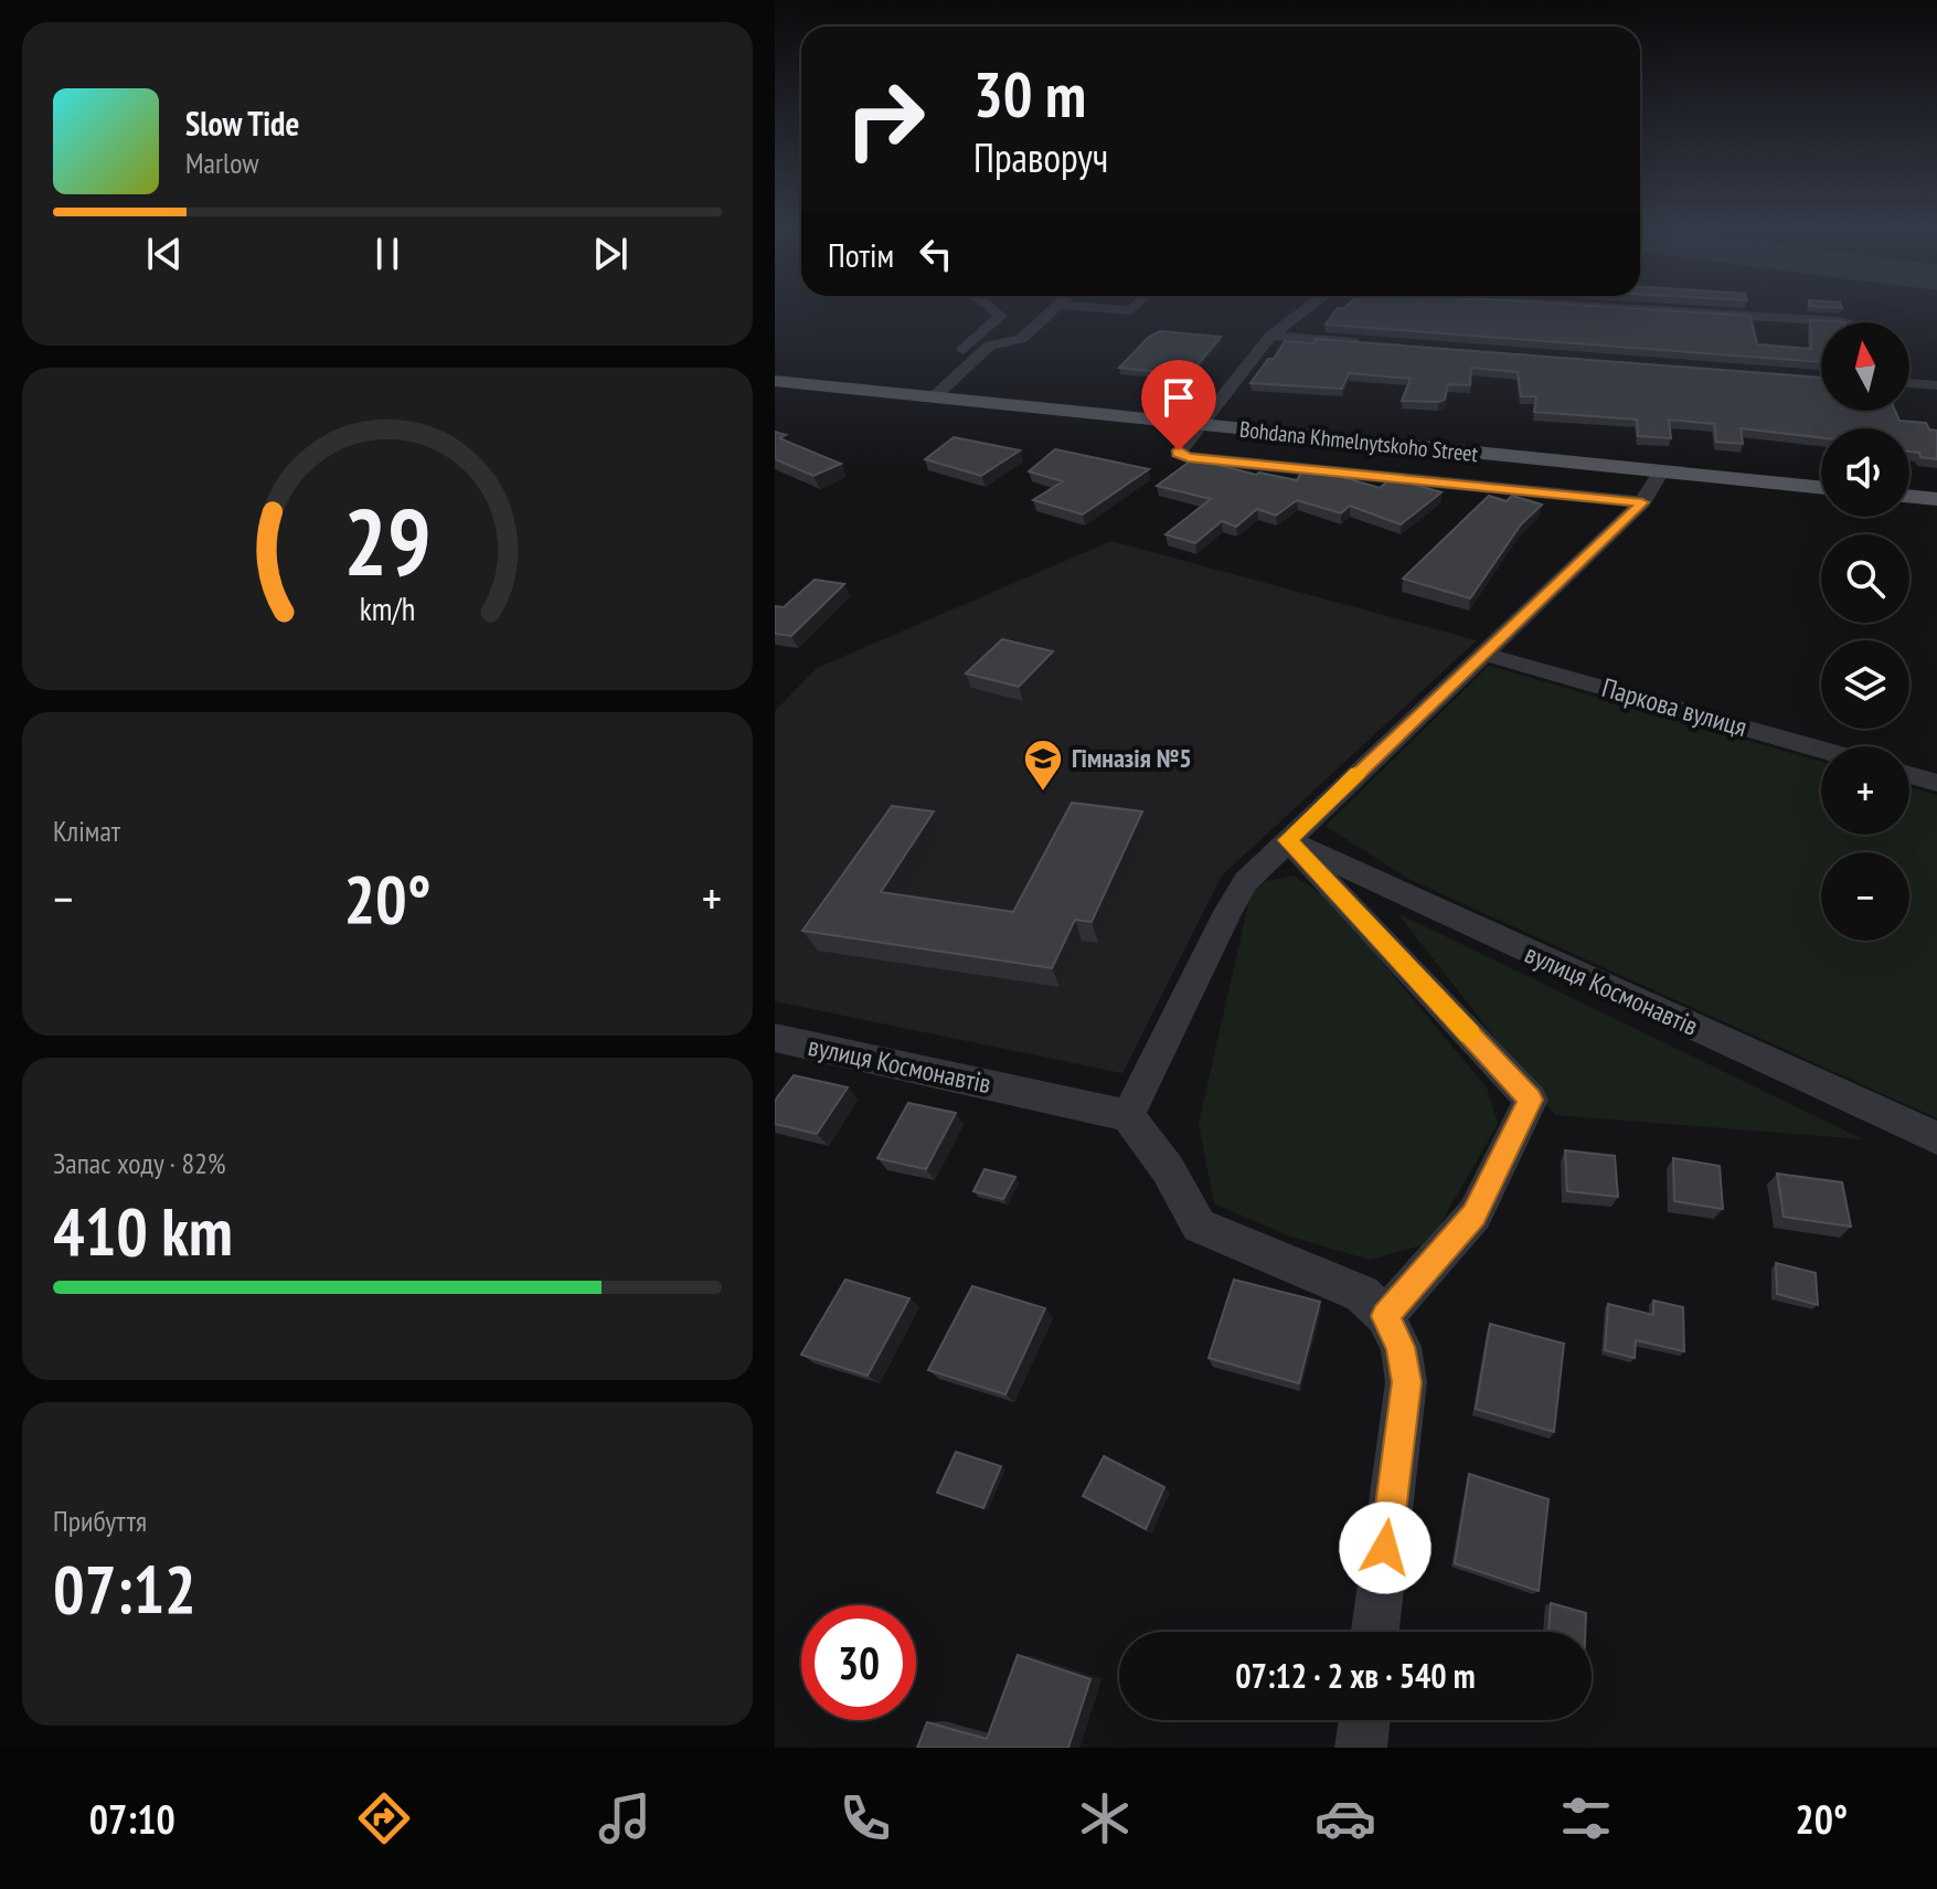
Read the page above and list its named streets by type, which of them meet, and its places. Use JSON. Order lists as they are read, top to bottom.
{
  "streets": {
    "main road": ["Bohdana Khmelnytskoho Street"],
    "street": ["Паркова вулиця", "вулиця Космонавтів"]
  },
  "places": {
    "school or university": ["Гімназія №5"]
  },
  "north": "top",
  "page": {
    "turn": ["30 m", "Праворуч"],
    "song": ["Slow Tide", "Marlow"],
    "then": "Потім",
    "map_buttons": ["+", "−"],
    "tile": [
      "Клімат",
      ["Запас ходу · 82%", "410 km"],
      ["Прибуття", "07:12"]
    ],
    "heat": ["−", "20°", "+"],
    "limit": "30",
    "trip": "07:12 · 2 хв · 540 m",
    "tabs": ["07:10", "20°"],
    "gauge": ["29", "km/h"]
  }
}
